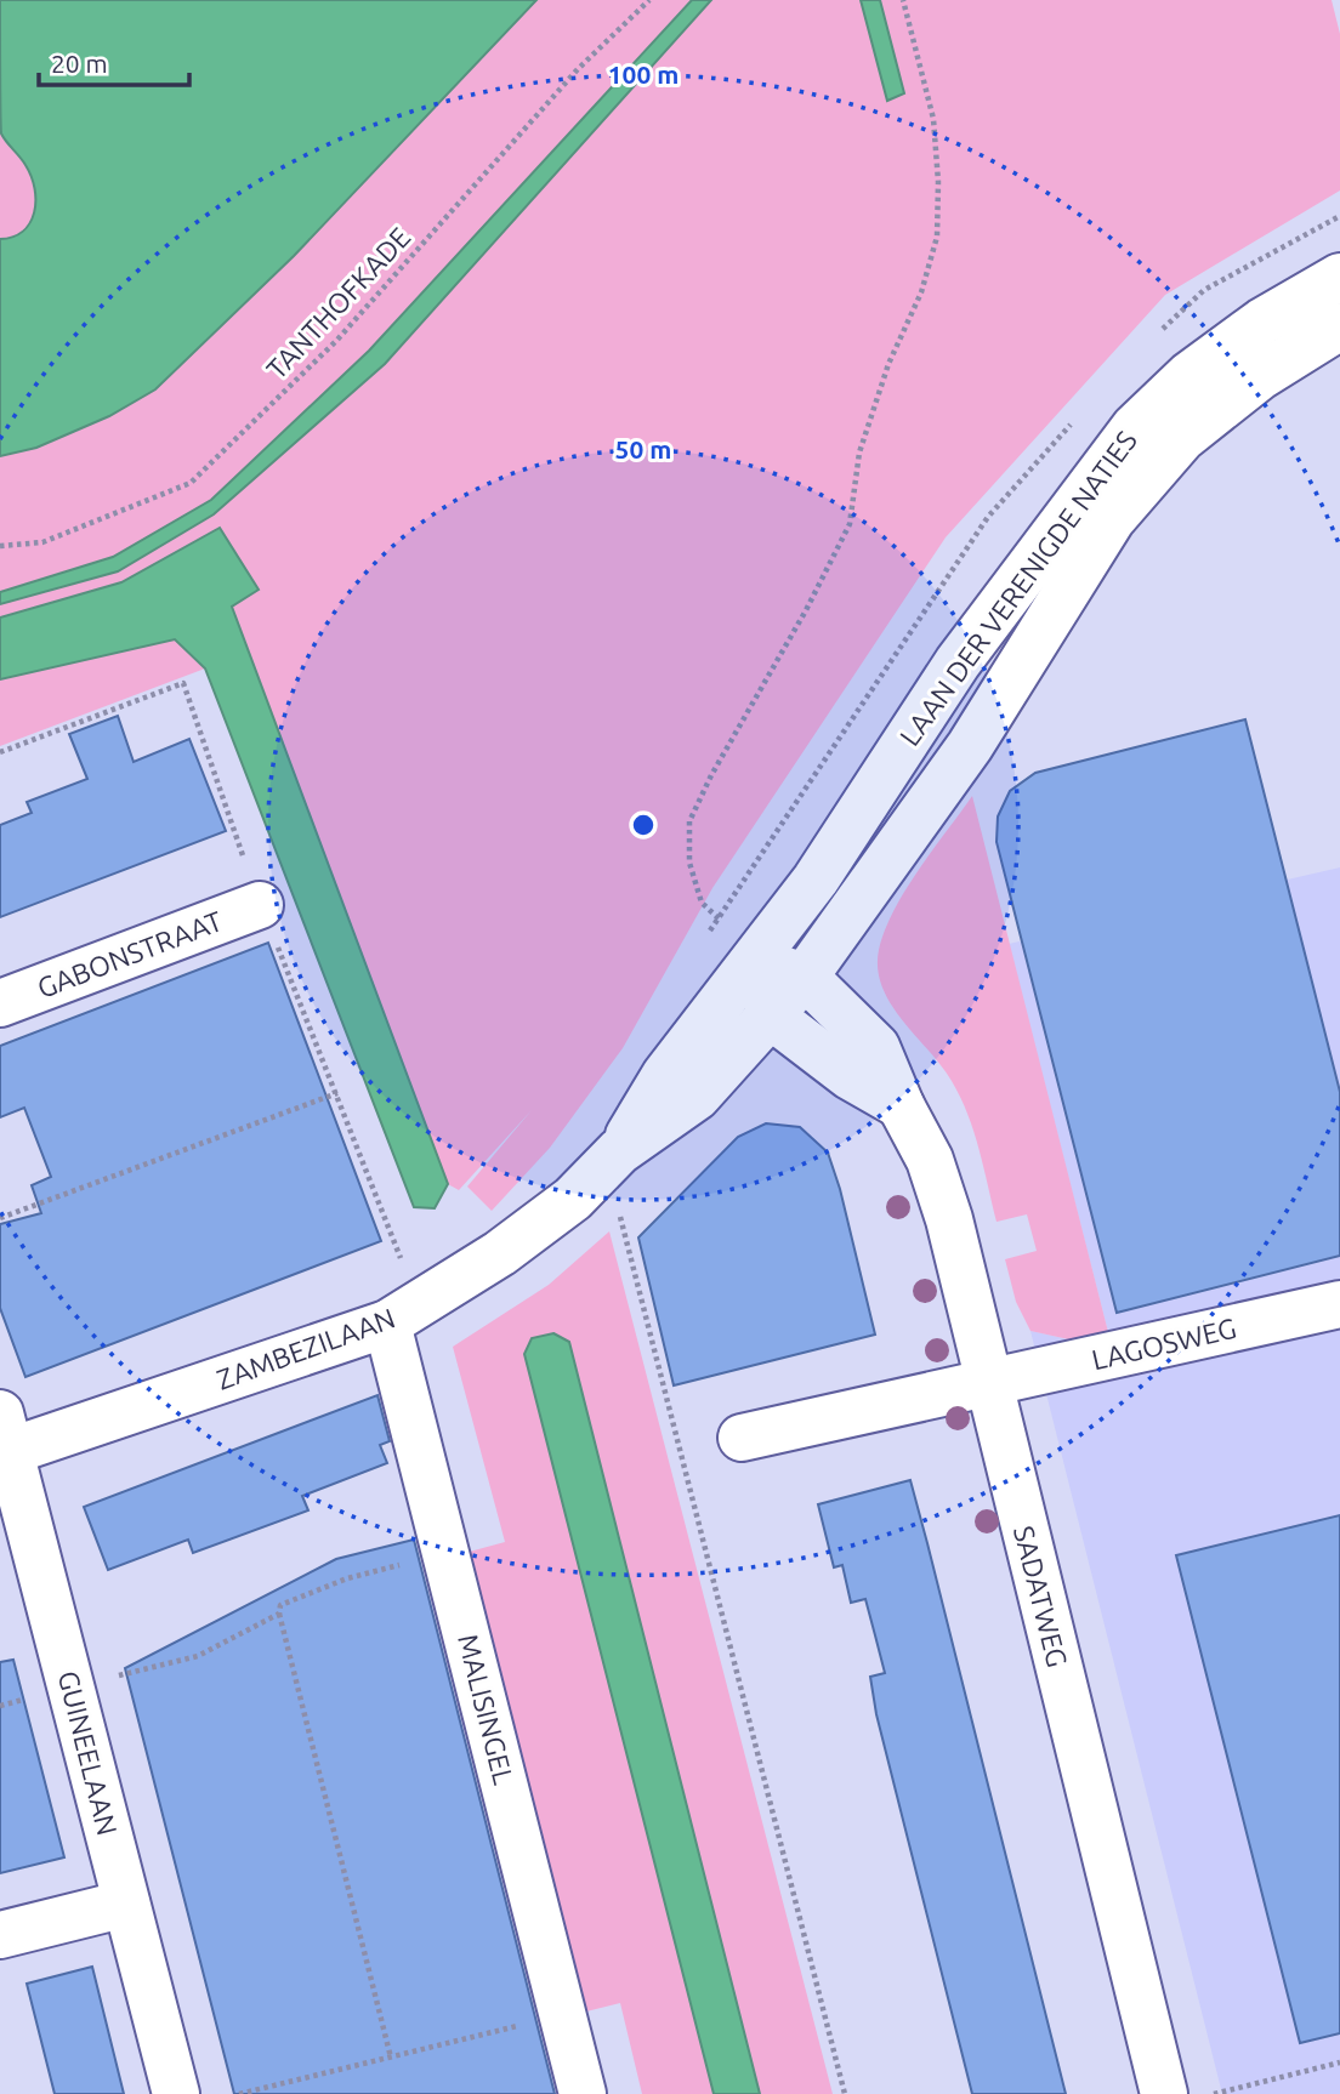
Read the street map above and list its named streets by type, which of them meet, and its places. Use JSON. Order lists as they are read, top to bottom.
{
  "streets": {
    "street": [
      "LAAN DER VERENIGDE NATIES",
      "GABONSTRAAT",
      "LAGOSWEG",
      "ZAMBEZILAAN",
      "SADATWEG",
      "MALISINGEL",
      "GUINEELAAN"
    ],
    "path": ["TANTHOFKADE"]
  },
  "crossings": [
    ["LAAN DER VERENIGDE NATIES", "ZAMBEZILAAN"],
    ["LAAN DER VERENIGDE NATIES", "SADATWEG"],
    ["LAGOSWEG", "SADATWEG"],
    ["ZAMBEZILAAN", "SADATWEG"],
    ["ZAMBEZILAAN", "MALISINGEL"],
    ["ZAMBEZILAAN", "GUINEELAAN"]
  ],
  "scale_bar": "20 m",
  "rings": ["100 m", "50 m"]
}
